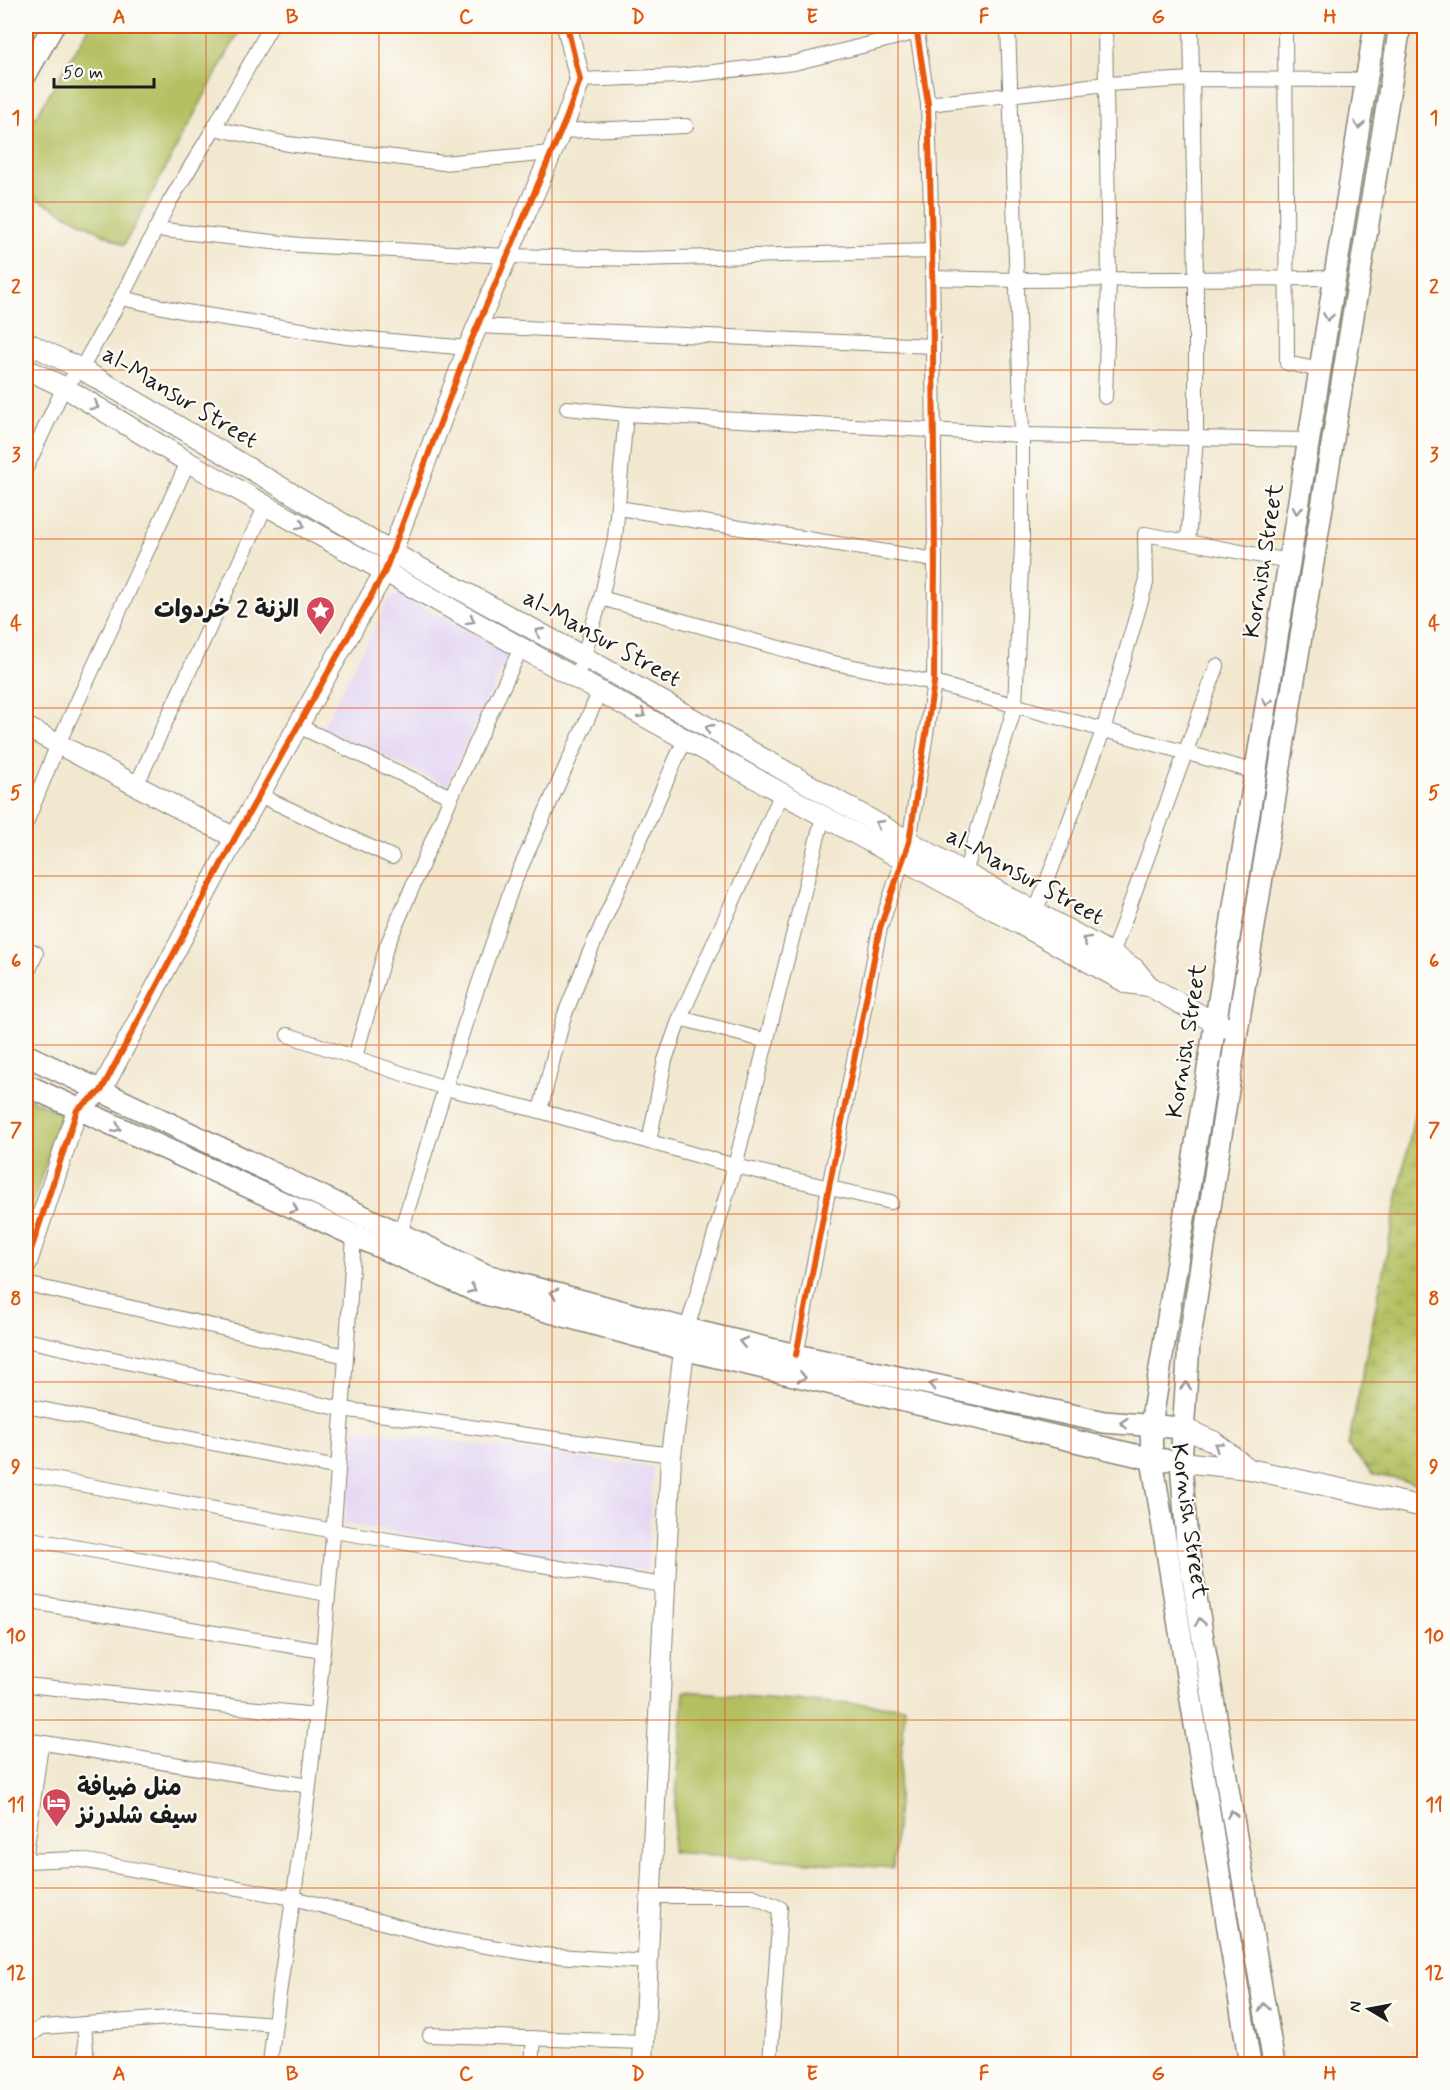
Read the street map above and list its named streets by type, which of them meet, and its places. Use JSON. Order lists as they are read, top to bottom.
{
  "streets": {
    "main road": ["al-Mansur Street", "Kornish Street"]
  },
  "crossings": [
    ["al-Mansur Street", "Kornish Street"]
  ],
  "places": {
    "place": ["الزنة 2 خردوات"],
    "hotel": ["منل ضيافة سيف شلدرنز"]
  },
  "scale_bar": "50 m",
  "north": "left",
  "grid": {
    "columns": [
      "A",
      "B",
      "C",
      "D",
      "E",
      "F",
      "G",
      "H"
    ],
    "rows": [
      "1",
      "2",
      "3",
      "4",
      "5",
      "6",
      "7",
      "8",
      "9",
      "10",
      "11",
      "12"
    ]
  }
}
